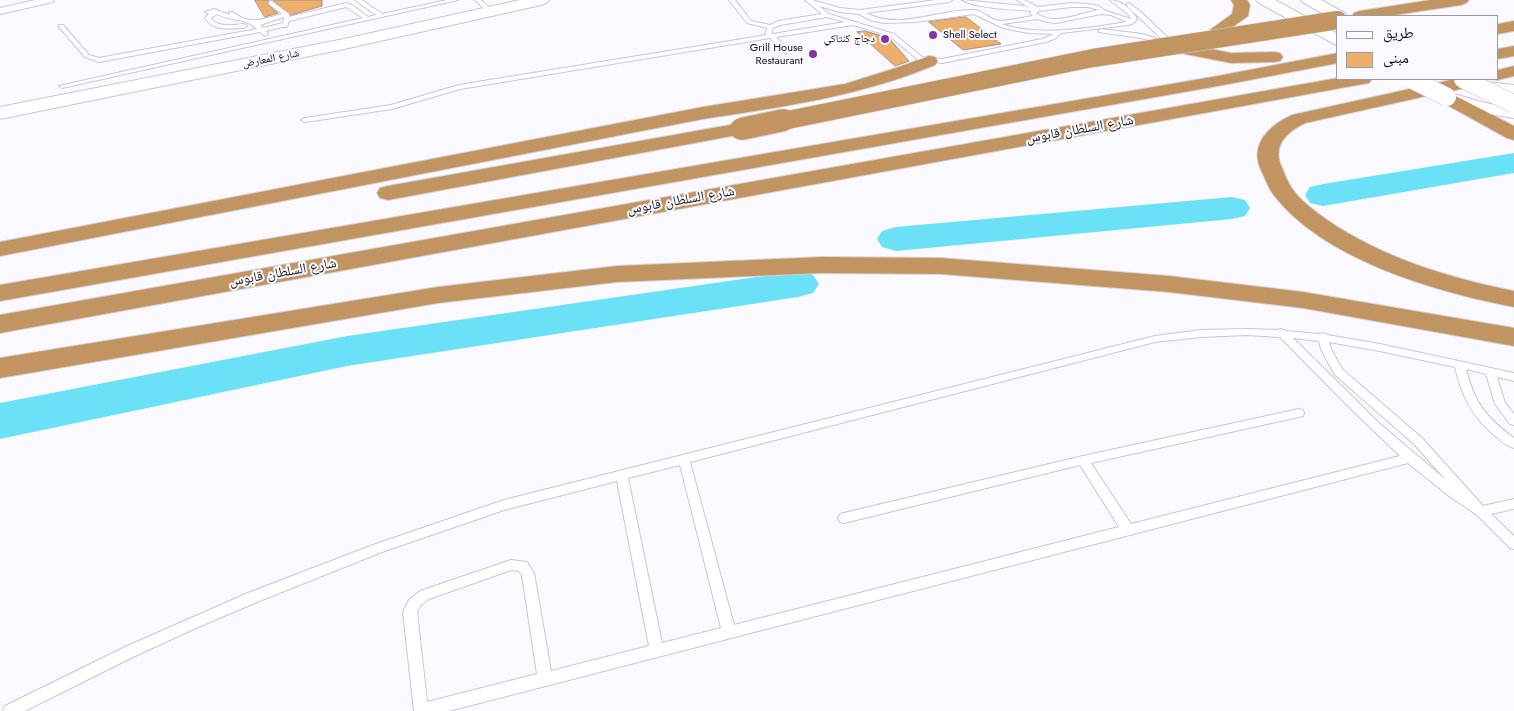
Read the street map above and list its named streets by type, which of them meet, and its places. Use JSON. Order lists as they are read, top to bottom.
{
  "streets": {
    "highway": ["شارع السلطان قابوس"],
    "main road": ["شارع المعارض"]
  },
  "places": ["Shell Select", "دجاج كنتاكي", "Grill House Restaurant"],
  "legend": ["طريق", "مبنى"]
}
